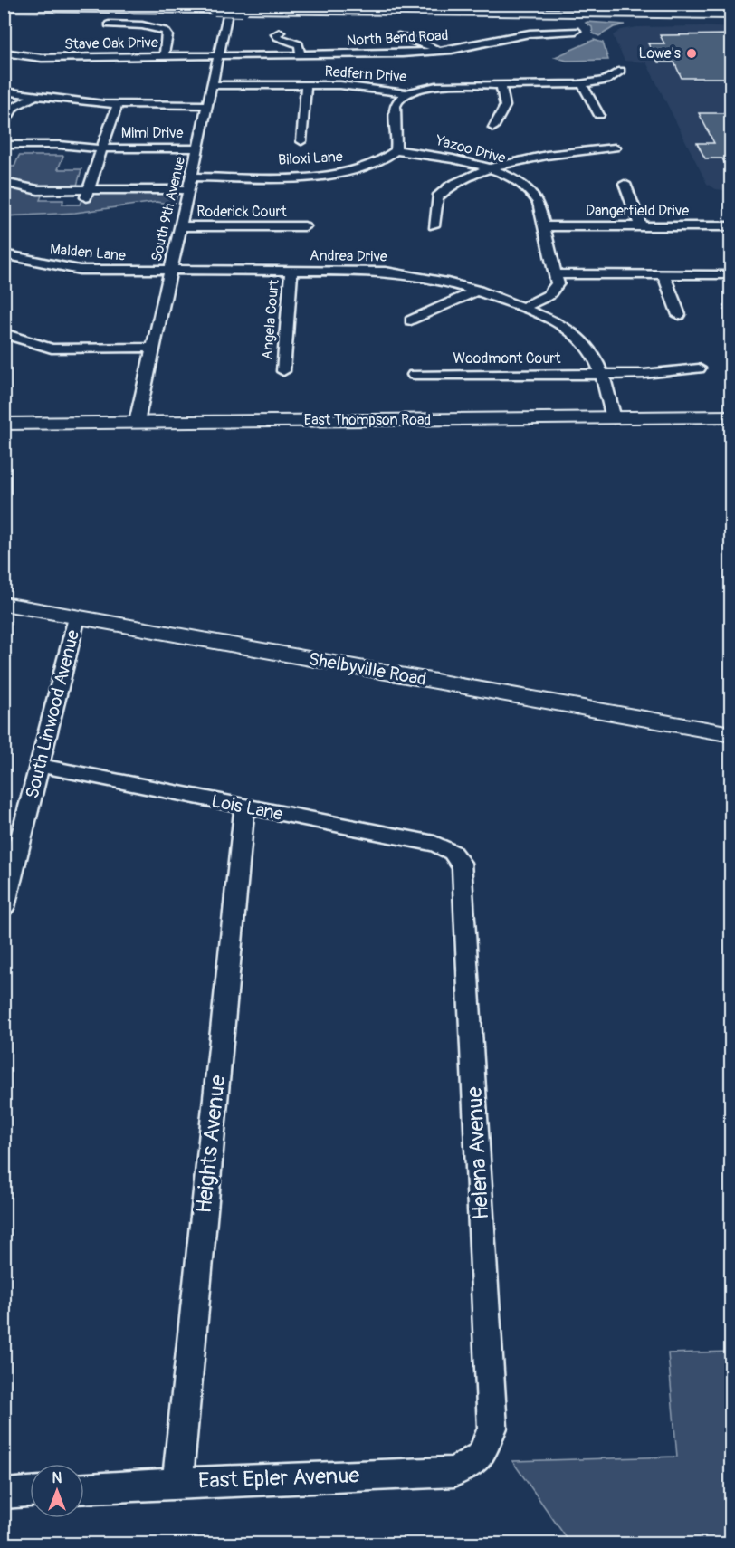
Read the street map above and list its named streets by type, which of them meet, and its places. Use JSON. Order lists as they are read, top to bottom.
{
  "streets": {
    "main road": ["East Thompson Road", "Shelbyville Road"],
    "street": [
      "North Bend Road",
      "Stave Oak Drive",
      "Redfern Drive",
      "Mimi Drive",
      "Yazoo Drive",
      "Biloxi Lane",
      "South 9th Avenue",
      "Dangerfield Drive",
      "Roderick Court",
      "Malden Lane",
      "Andrea Drive",
      "Angela Court",
      "Woodmont Court",
      "South Linwood Avenue",
      "Lois Lane",
      "Heights Avenue",
      "Helena Avenue",
      "East Epler Avenue"
    ]
  },
  "crossings": [
    ["North Bend Road", "Stave Oak Drive"],
    ["North Bend Road", "South 9th Avenue"],
    ["Stave Oak Drive", "South 9th Avenue"],
    ["Redfern Drive", "South 9th Avenue"],
    ["Mimi Drive", "South 9th Avenue"],
    ["Yazoo Drive", "Biloxi Lane"],
    ["Yazoo Drive", "Dangerfield Drive"],
    ["Biloxi Lane", "South 9th Avenue"],
    ["South 9th Avenue", "Roderick Court"],
    ["South 9th Avenue", "Malden Lane"],
    ["South 9th Avenue", "Andrea Drive"],
    ["South 9th Avenue", "East Thompson Road"],
    ["Malden Lane", "Andrea Drive"],
    ["Andrea Drive", "Angela Court"],
    ["Shelbyville Road", "South Linwood Avenue"],
    ["South Linwood Avenue", "Lois Lane"],
    ["Lois Lane", "Heights Avenue"],
    ["Lois Lane", "Helena Avenue"],
    ["Heights Avenue", "East Epler Avenue"],
    ["Helena Avenue", "East Epler Avenue"]
  ],
  "places": ["Lowe's"],
  "north": "top"
}
